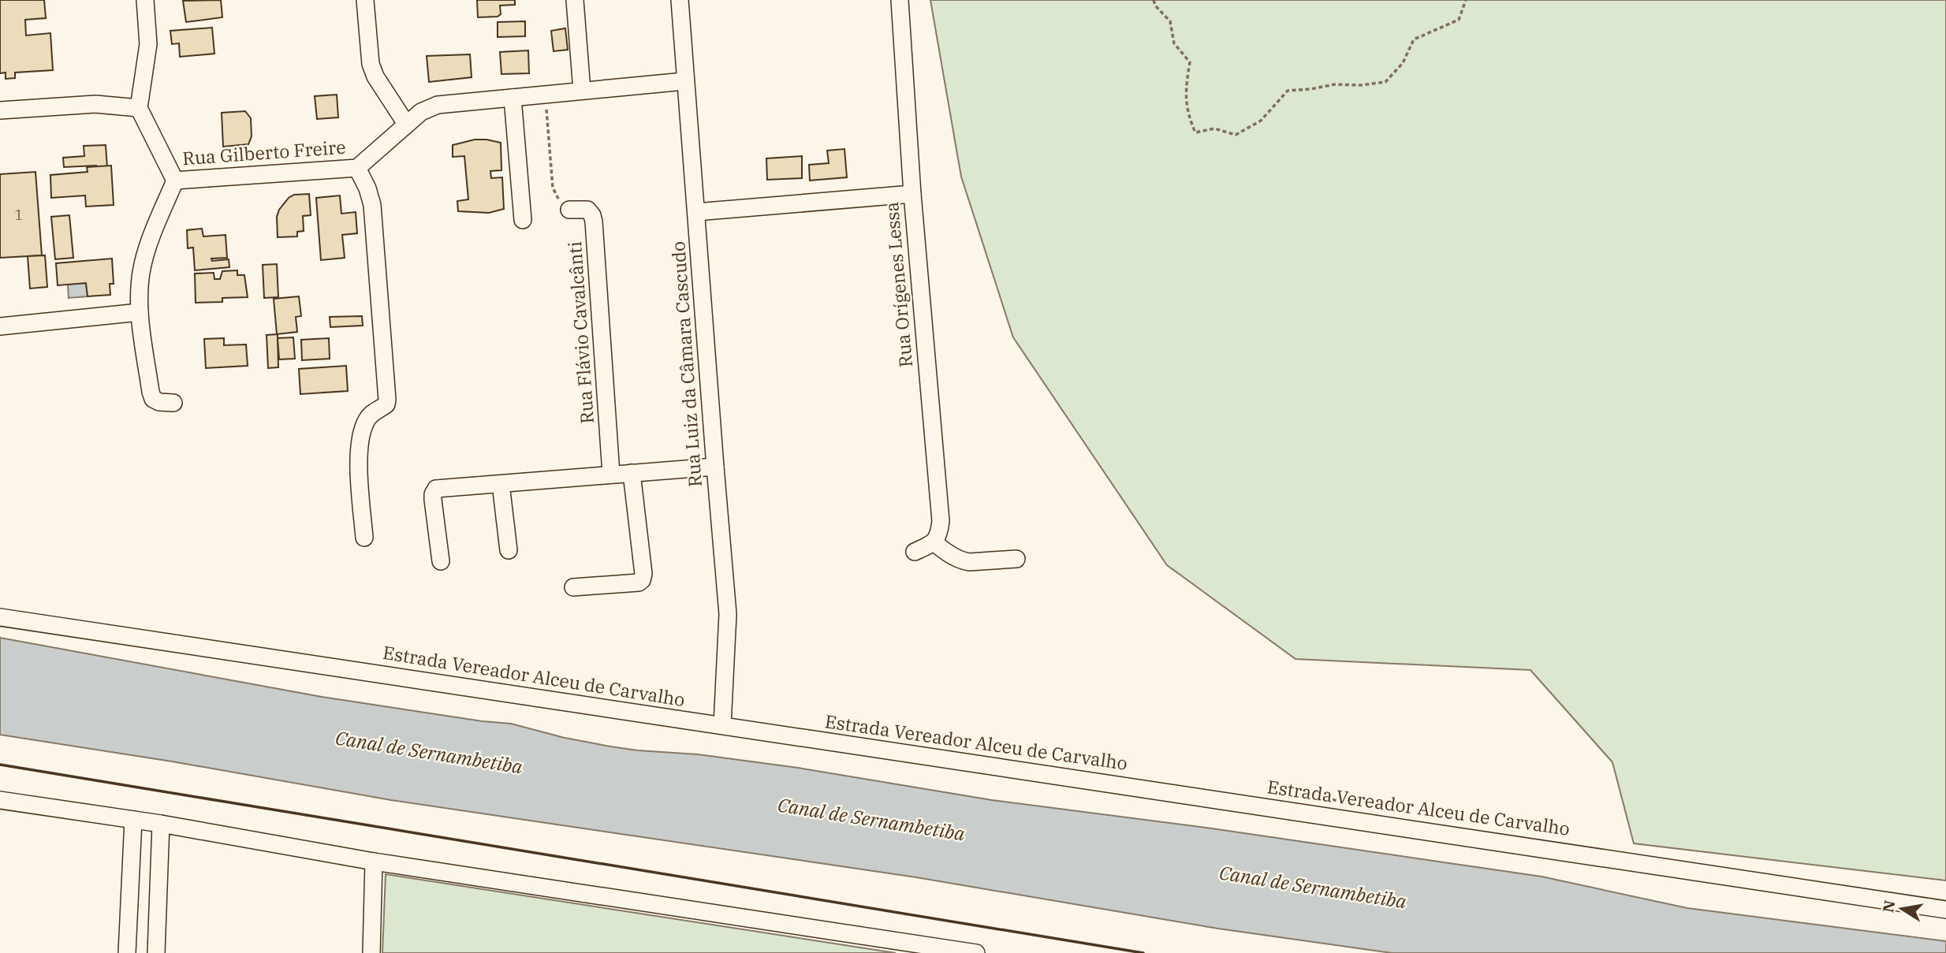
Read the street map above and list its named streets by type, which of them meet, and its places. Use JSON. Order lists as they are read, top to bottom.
{
  "streets": {
    "street": [
      "Rua Gilberto Freire",
      "Rua Orígenes Lessa",
      "Rua Flávio Cavalcânti",
      "Rua Luiz da Câmara Cascudo",
      "Estrada Vereador Alceu de Carvalho"
    ]
  },
  "crossings": [
    ["Rua Gilberto Freire", "Rua Luiz da Câmara Cascudo"],
    ["Rua Luiz da Câmara Cascudo", "Estrada Vereador Alceu de Carvalho"]
  ],
  "water": ["Canal de Sernambetiba"],
  "house_numbers": ["1"],
  "north": "left"
}
